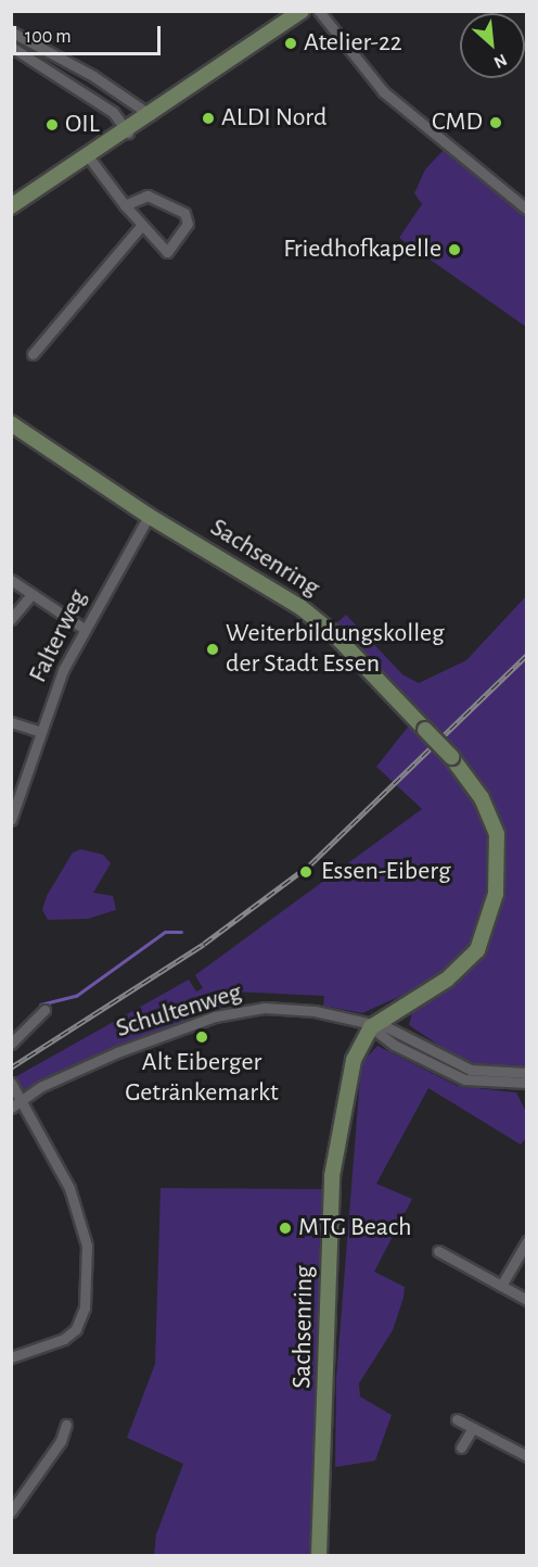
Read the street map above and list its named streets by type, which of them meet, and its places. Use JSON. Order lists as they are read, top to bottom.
{
  "streets": {
    "street": ["Sachsenring", "Falterweg", "Schultenweg"]
  },
  "crossings": [
    ["Sachsenring", "Falterweg"],
    ["Sachsenring", "Schultenweg"]
  ],
  "places": [
    "Atelier-22",
    "ALDI Nord",
    "CMD",
    "OIL",
    "Friedhofkapelle",
    "Weiterbildungskolleg der Stadt Essen",
    "Essen-Eiberg",
    "Alt Eiberger Getränkemarkt",
    "MTG Beach"
  ],
  "scale_bar": "100 m",
  "north": "bottom right"
}
